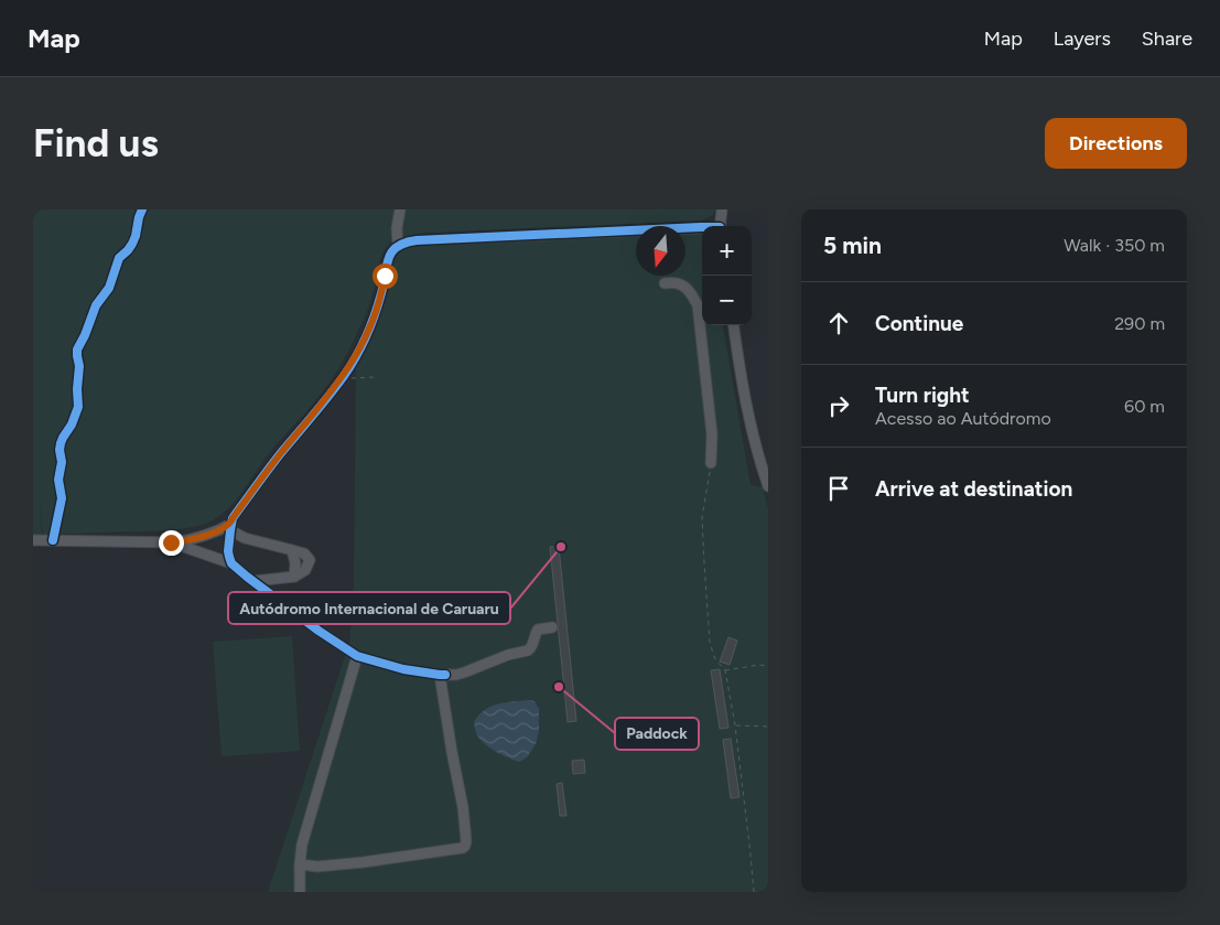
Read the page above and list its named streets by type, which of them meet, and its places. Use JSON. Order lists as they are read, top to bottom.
{
  "places": ["Autódromo Internacional de Caruaru", "Paddock"],
  "north": "bottom",
  "page": {
    "header": "Map",
    "nav": ["Map", "Layers", "Share"],
    "buttons": "Directions",
    "title": "Find us",
    "heading": ["5 min", "Walk · 350 m"],
    "map_buttons": ["+", "−"],
    "list": [
      ["Continue", "290 m"],
      ["Turn right", "Acesso ao Autódromo", "60 m"],
      "Arrive at destination"
    ]
  }
}
